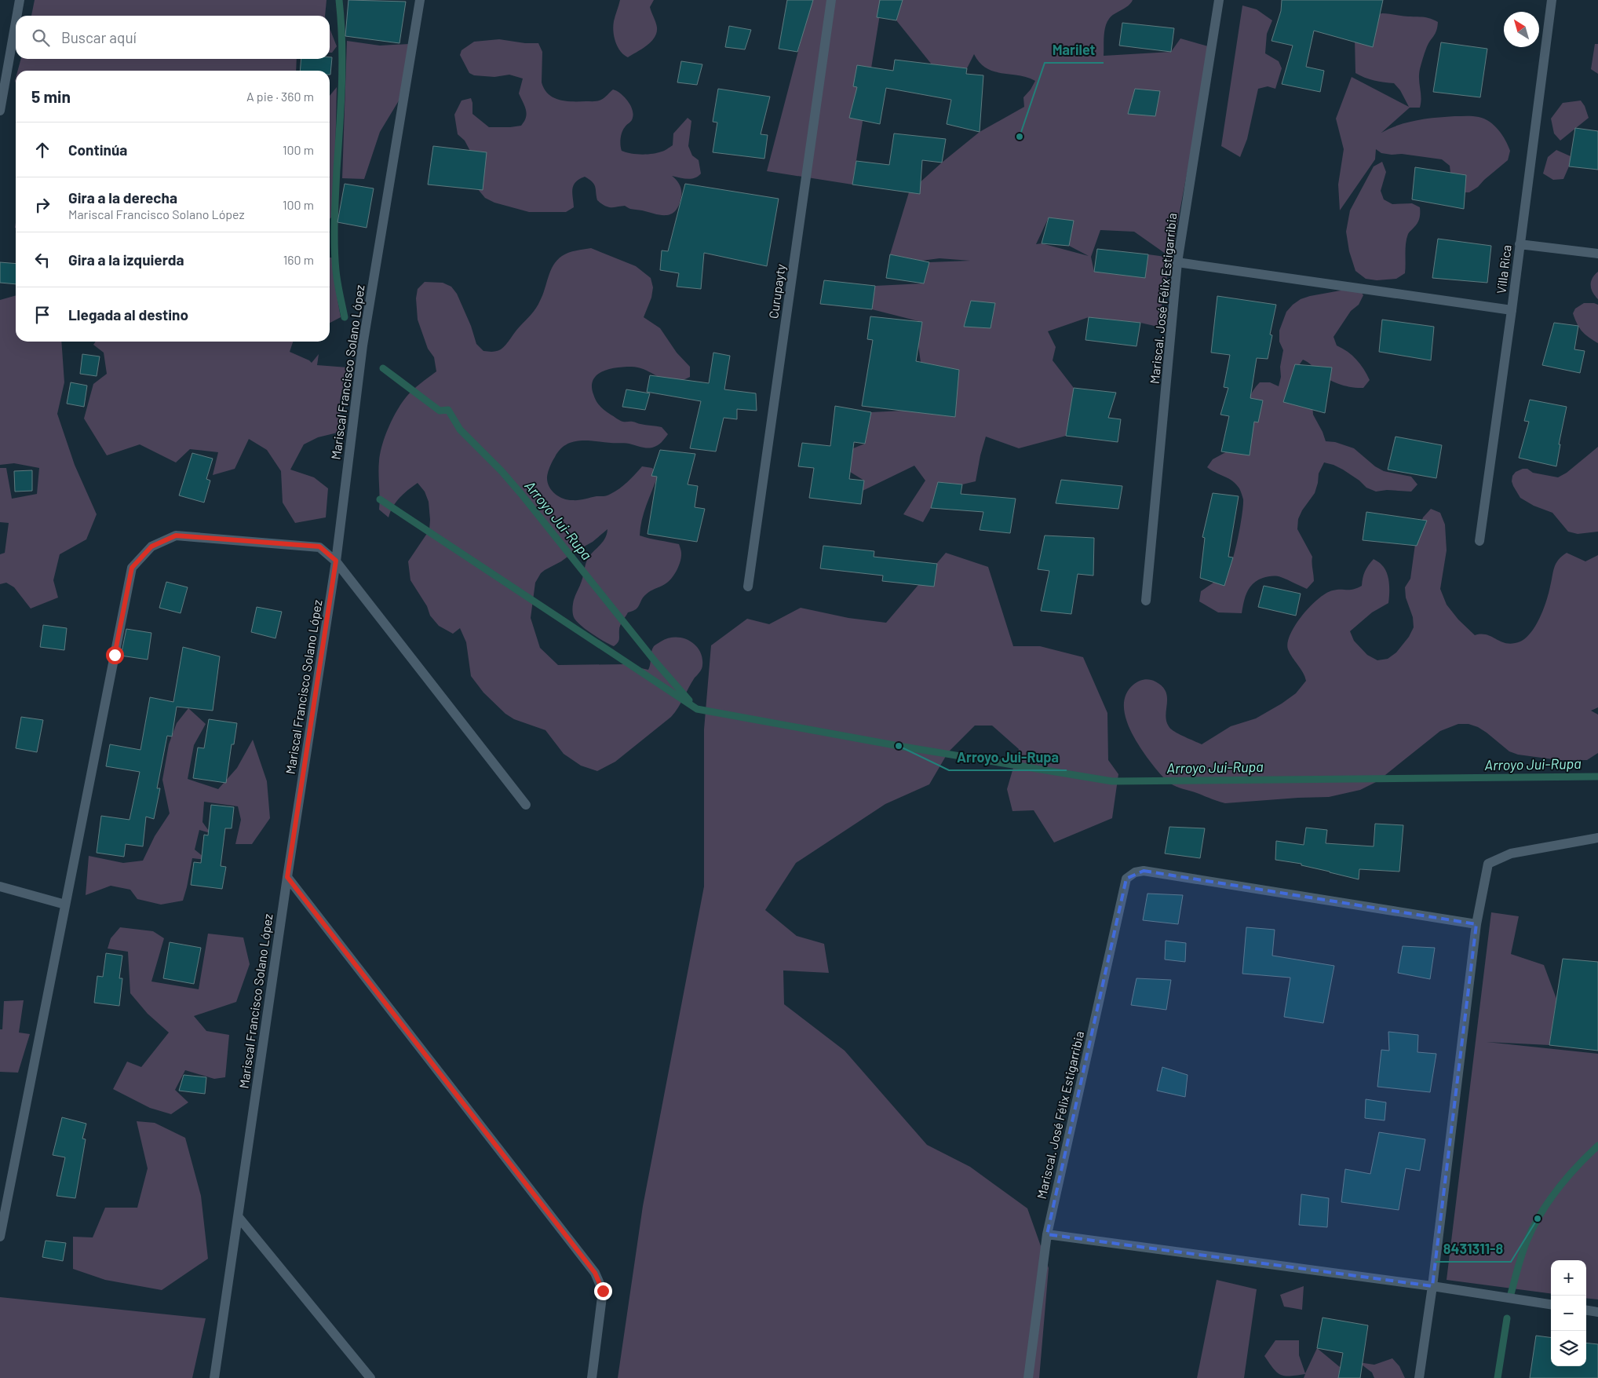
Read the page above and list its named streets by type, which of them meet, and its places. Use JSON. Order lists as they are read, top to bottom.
{
  "streets": {
    "street": [
      "Villa Rica",
      "Curupayty",
      "Mariscal. José Félix Estigarribia",
      "Mariscal Francisco Solano López"
    ]
  },
  "water": ["Arroyo Jui-Rupa"],
  "places": ["Marilet", "Arroyo Jui-Rupa", "8431311-8"],
  "north": "top left",
  "page": {
    "search": "Buscar aquí",
    "heading": ["5 min", "A pie · 360 m"],
    "list": [
      ["Continúa", "100 m"],
      ["Gira a la derecha", "Mariscal Francisco Solano López", "100 m"],
      ["Gira a la izquierda", "160 m"],
      "Llegada al destino"
    ],
    "map_buttons": ["+", "−"]
  }
}
